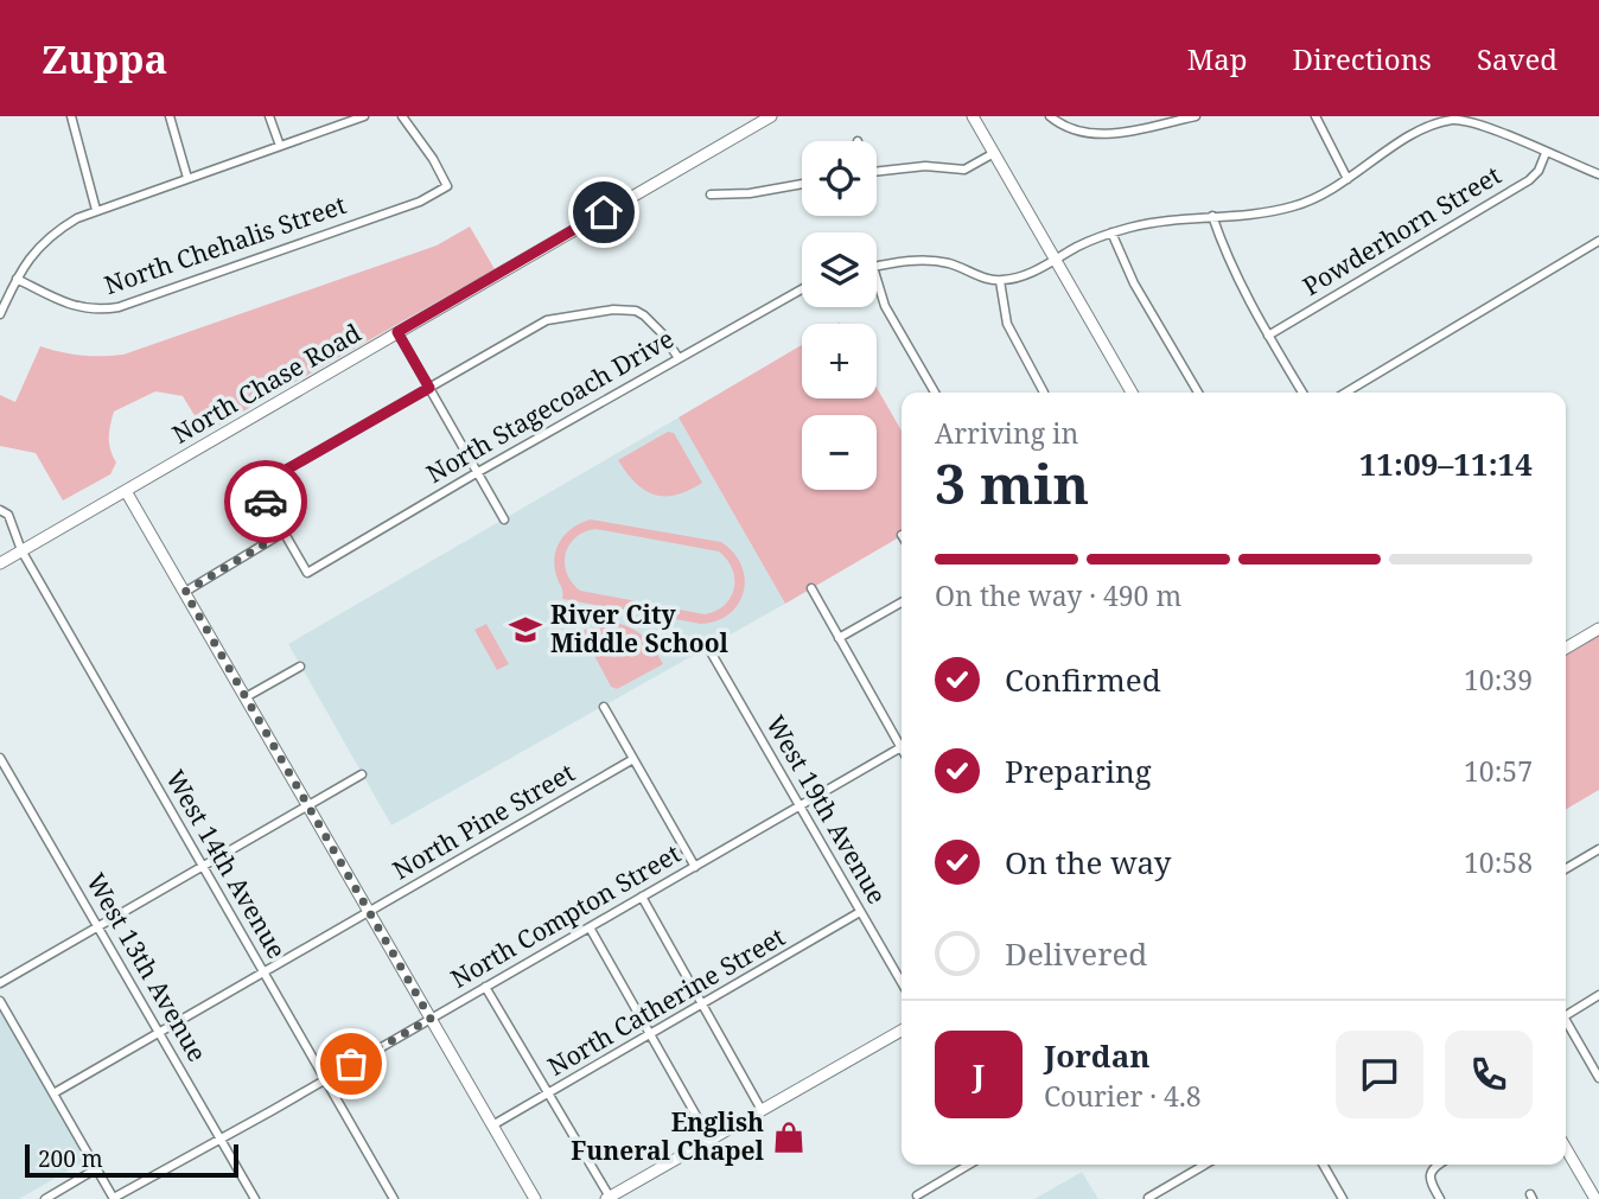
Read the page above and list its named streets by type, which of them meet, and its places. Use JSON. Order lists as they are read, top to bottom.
{
  "streets": {
    "street": [
      "Powderhorn Street",
      "North Chehalis Street",
      "North Chase Road",
      "North Stagecoach Drive",
      "West 19th Avenue",
      "North Pine Street",
      "West 14th Avenue",
      "North Compton Street",
      "West 13th Avenue",
      "North Catherine Street"
    ]
  },
  "crossings": [
    ["North Chase Road", "West 14th Avenue"],
    ["West 19th Avenue", "North Compton Street"],
    ["West 19th Avenue", "North Catherine Street"],
    ["North Pine Street", "West 14th Avenue"],
    ["North Pine Street", "West 13th Avenue"],
    ["West 14th Avenue", "North Compton Street"],
    ["North Compton Street", "West 13th Avenue"]
  ],
  "places": {
    "school or university": ["River City Middle School"],
    "shop": ["English Funeral Chapel"]
  },
  "scale_bar": "200 m",
  "page": {
    "header": "Zuppa",
    "nav": ["Map", "Directions", "Saved"],
    "map_buttons": ["+", "−"],
    "heading": ["3 min", "Arriving in", "11:09–11:14"],
    "panel": ["Jordan", "Courier · 4.8"],
    "bar": "On the way · 490 m",
    "list": [
      ["Confirmed", "10:39"],
      ["Preparing", "10:57"],
      ["On the way", "10:58"],
      "Delivered"
    ],
    "round": "J",
    "scale": "200 m"
  }
}
